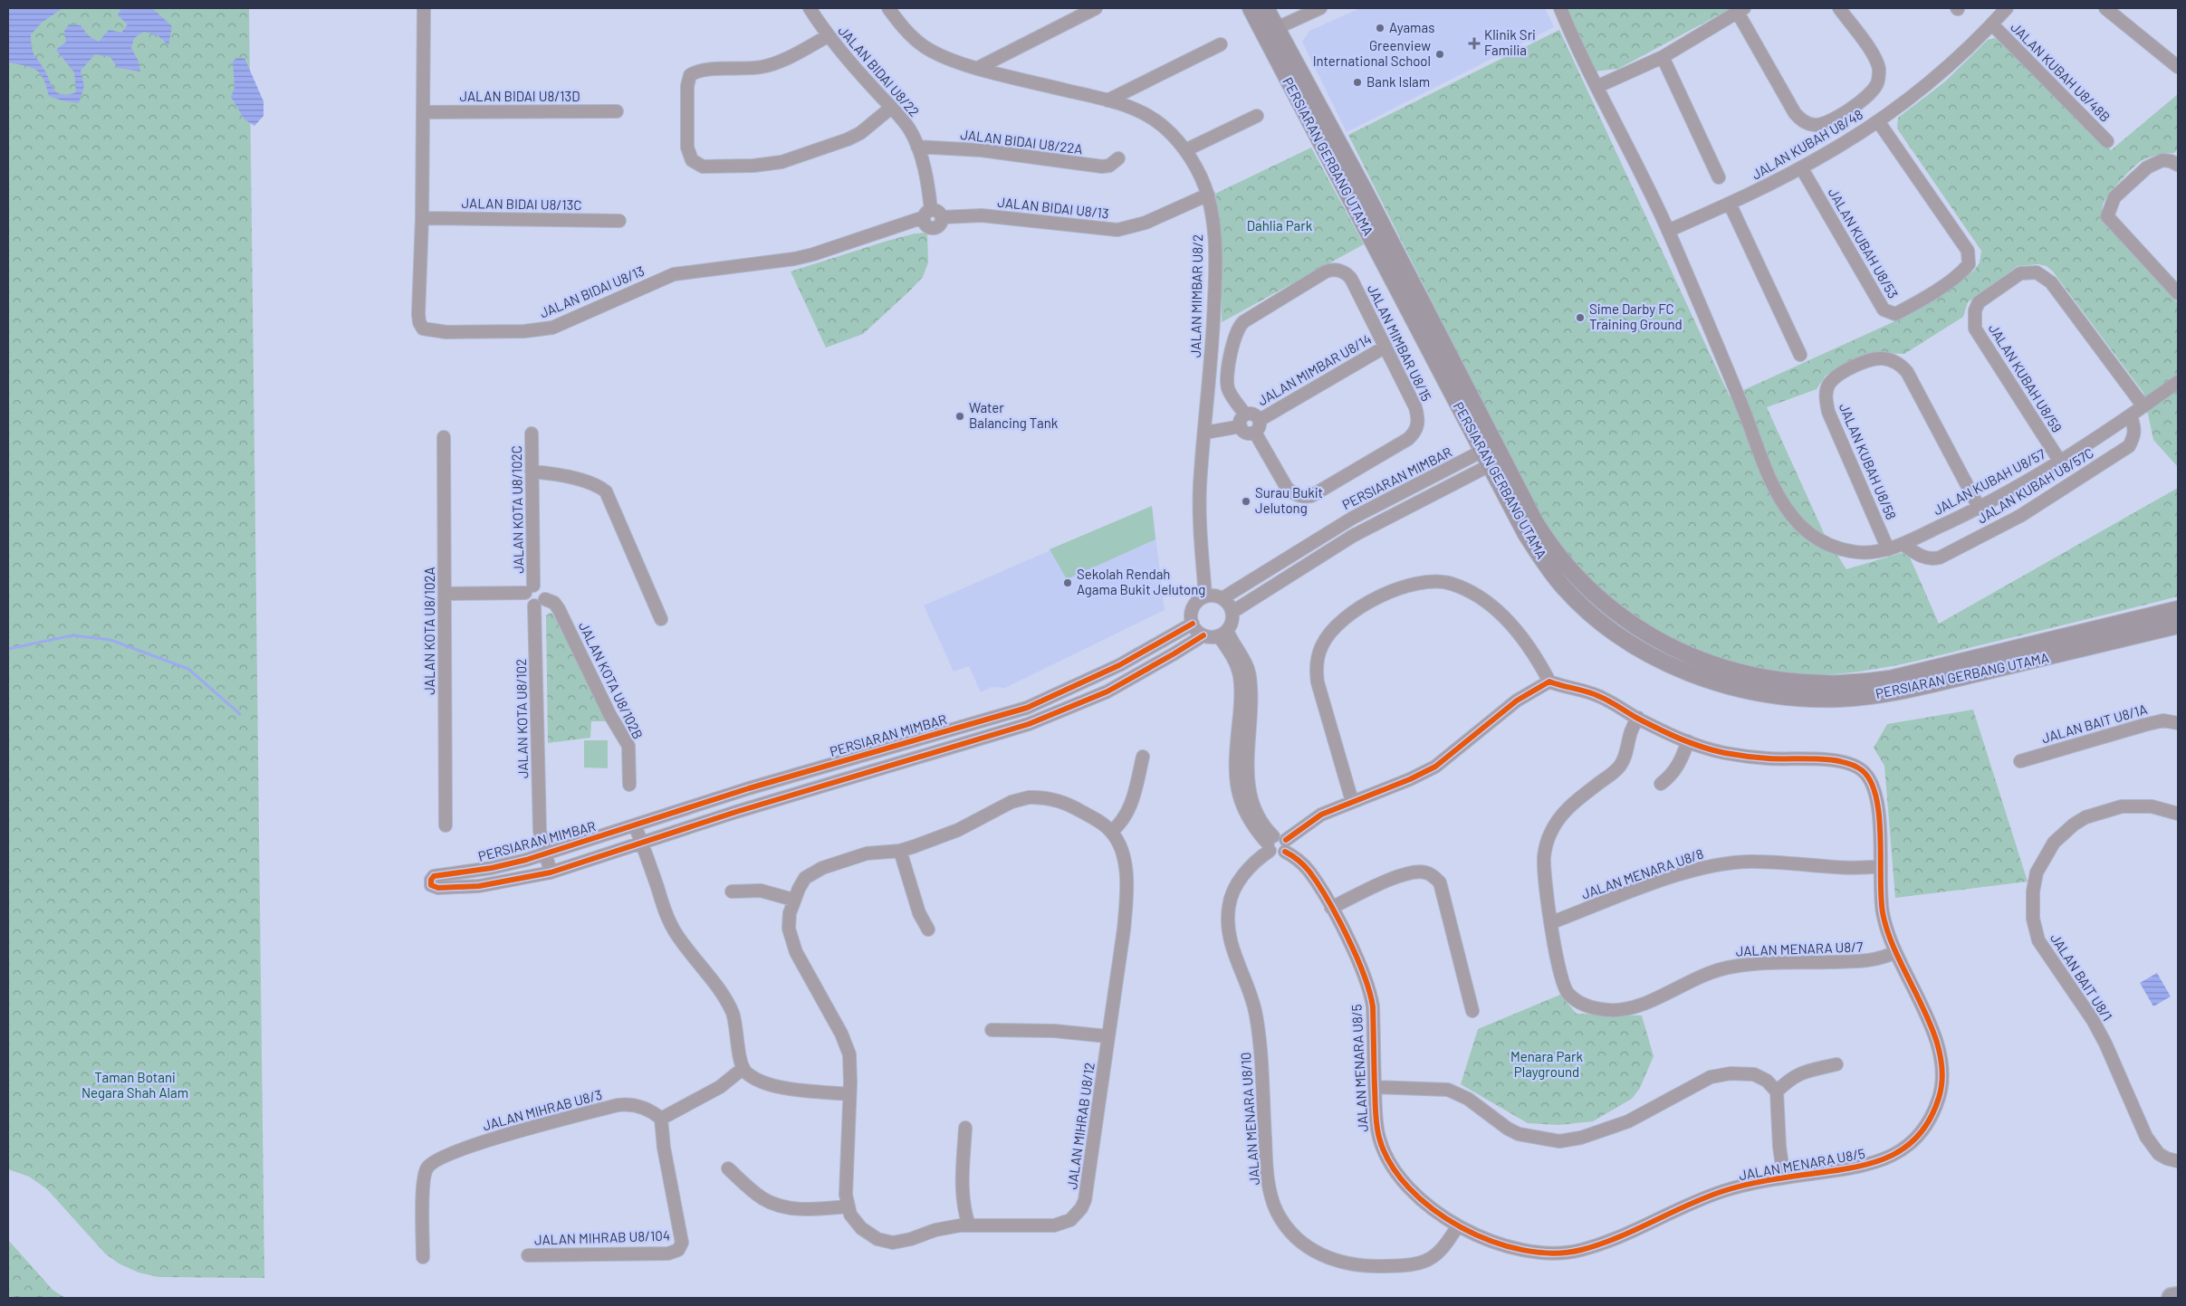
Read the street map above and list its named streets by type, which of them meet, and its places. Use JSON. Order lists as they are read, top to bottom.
{
  "streets": {
    "main road": ["PERSIARAN GERBANG UTAMA"],
    "street": [
      "JALAN BIDAI U8/22",
      "JALAN KUBAH U8/48B",
      "JALAN BIDAI U8/13D",
      "JALAN BIDAI U8/22A",
      "JALAN KUBAH U8/48",
      "JALAN BIDAI U8/13C",
      "JALAN BIDAI U8/13",
      "JALAN KUBAH U8/53",
      "JALAN MIMBAR U8/2",
      "JALAN MIMBAR U8/15",
      "JALAN MIMBAR U8/14",
      "JALAN KUBAH U8/59",
      "JALAN KUBAH U8/58",
      "PERSIARAN MIMBAR",
      "JALAN KUBAH U8/57",
      "JALAN KUBAH U8/57C",
      "JALAN KOTA U8/102C",
      "JALAN KOTA U8/102A",
      "JALAN KOTA U8/102B",
      "JALAN KOTA U8/102",
      "JALAN BAIT U8/1A",
      "JALAN MENARA U8/8",
      "JALAN MENARA U8/7",
      "JALAN BAIT U8/1",
      "JALAN MENARA U8/5",
      "JALAN MIHRAB U8/3",
      "JALAN MENARA U8/10",
      "JALAN MIHRAB U8/12",
      "JALAN MIHRAB U8/104"
    ]
  },
  "crossings": [
    ["JALAN BIDAI U8/22", "JALAN BIDAI U8/22A"],
    ["JALAN BIDAI U8/22", "JALAN BIDAI U8/13"],
    ["JALAN KUBAH U8/48B", "JALAN KUBAH U8/48"],
    ["JALAN BIDAI U8/13D", "JALAN BIDAI U8/13"],
    ["JALAN KUBAH U8/48", "JALAN KUBAH U8/53"],
    ["JALAN KUBAH U8/48", "JALAN KUBAH U8/57"],
    ["PERSIARAN GERBANG UTAMA", "PERSIARAN MIMBAR"],
    ["JALAN BIDAI U8/13C", "JALAN BIDAI U8/13"],
    ["JALAN BIDAI U8/13", "JALAN MIMBAR U8/2"],
    ["JALAN MIMBAR U8/2", "PERSIARAN MIMBAR"],
    ["JALAN MIMBAR U8/15", "JALAN MIMBAR U8/14"],
    ["JALAN KUBAH U8/59", "JALAN KUBAH U8/57"],
    ["JALAN KUBAH U8/58", "JALAN KUBAH U8/57"],
    ["PERSIARAN MIMBAR", "JALAN KOTA U8/102"],
    ["JALAN KUBAH U8/57", "JALAN KUBAH U8/57C"],
    ["JALAN KOTA U8/102B", "JALAN KOTA U8/102"],
    ["JALAN MENARA U8/8", "JALAN MENARA U8/7"],
    ["JALAN MENARA U8/8", "JALAN MENARA U8/5"],
    ["JALAN MENARA U8/7", "JALAN MENARA U8/5"],
    ["JALAN MENARA U8/5", "JALAN MENARA U8/10"],
    ["JALAN MIHRAB U8/3", "JALAN MIHRAB U8/104"]
  ],
  "parks": ["Dahlia Park", "Menara Park Playground", "Taman Botani Negara Shah Alam"],
  "places": {
    "other": [
      "Ayamas",
      "Greenview International School",
      "Bank Islam",
      "Sime Darby FC Training Ground",
      "Water Balancing Tank",
      "Surau Bukit Jelutong",
      "Sekolah Rendah Agama Bukit Jelutong"
    ],
    "health": ["Klinik Sri Familia"]
  }
}
